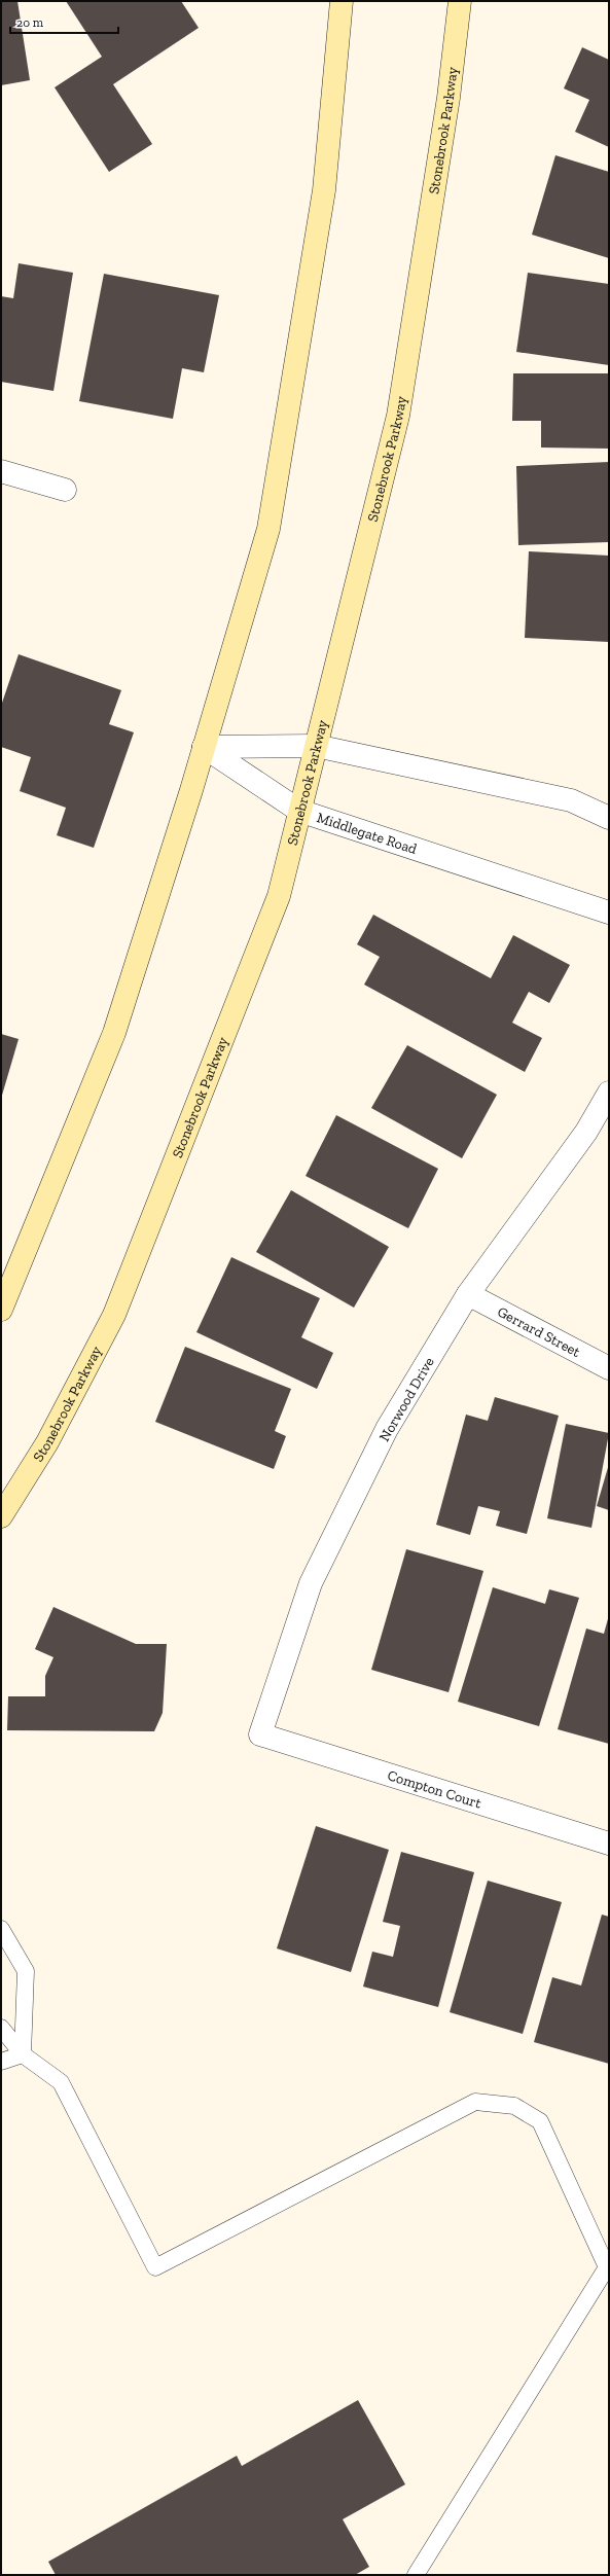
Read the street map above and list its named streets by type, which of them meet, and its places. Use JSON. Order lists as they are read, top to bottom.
{
  "streets": {
    "main road": ["Stonebrook Parkway"],
    "street": [
      "Middlegate Road",
      "Gerrard Street",
      "Norwood Drive",
      "Compton Court"
    ]
  },
  "crossings": [
    ["Stonebrook Parkway", "Middlegate Road"],
    ["Gerrard Street", "Norwood Drive"],
    ["Norwood Drive", "Compton Court"]
  ],
  "scale_bar": "20 m"
}
